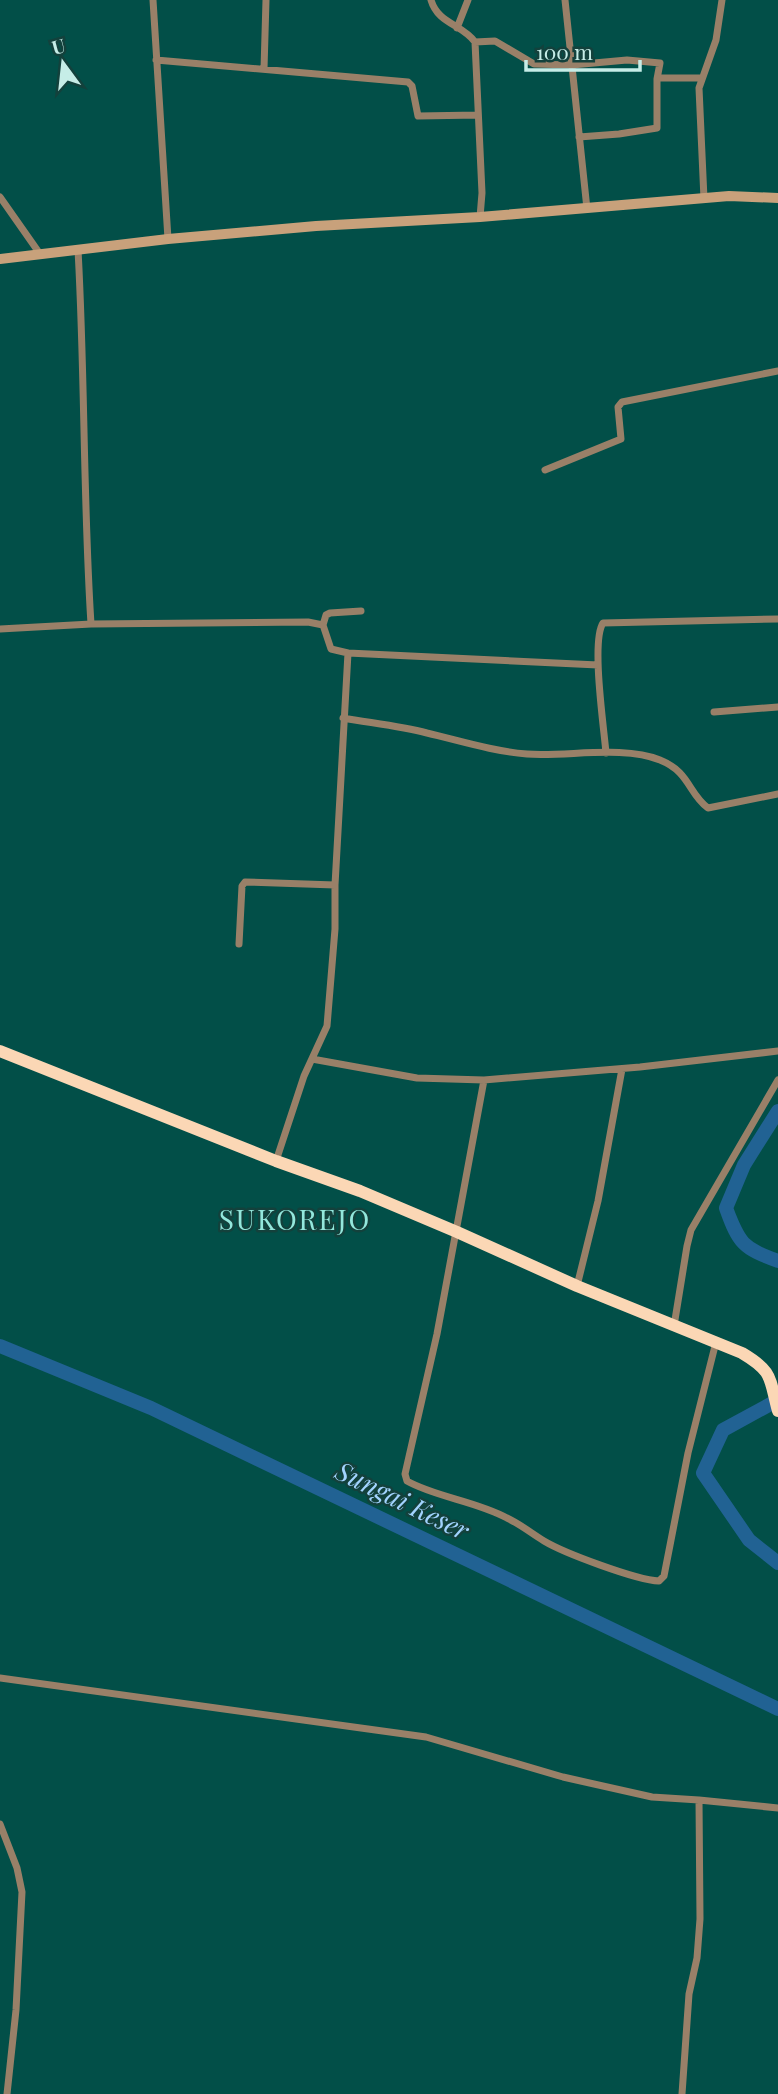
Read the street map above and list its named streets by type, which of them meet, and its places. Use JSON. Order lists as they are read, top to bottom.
{
  "districts": ["SUKOREJO"],
  "water": ["Sungai Keser"],
  "scale_bar": "100 m",
  "north": "top"
}
